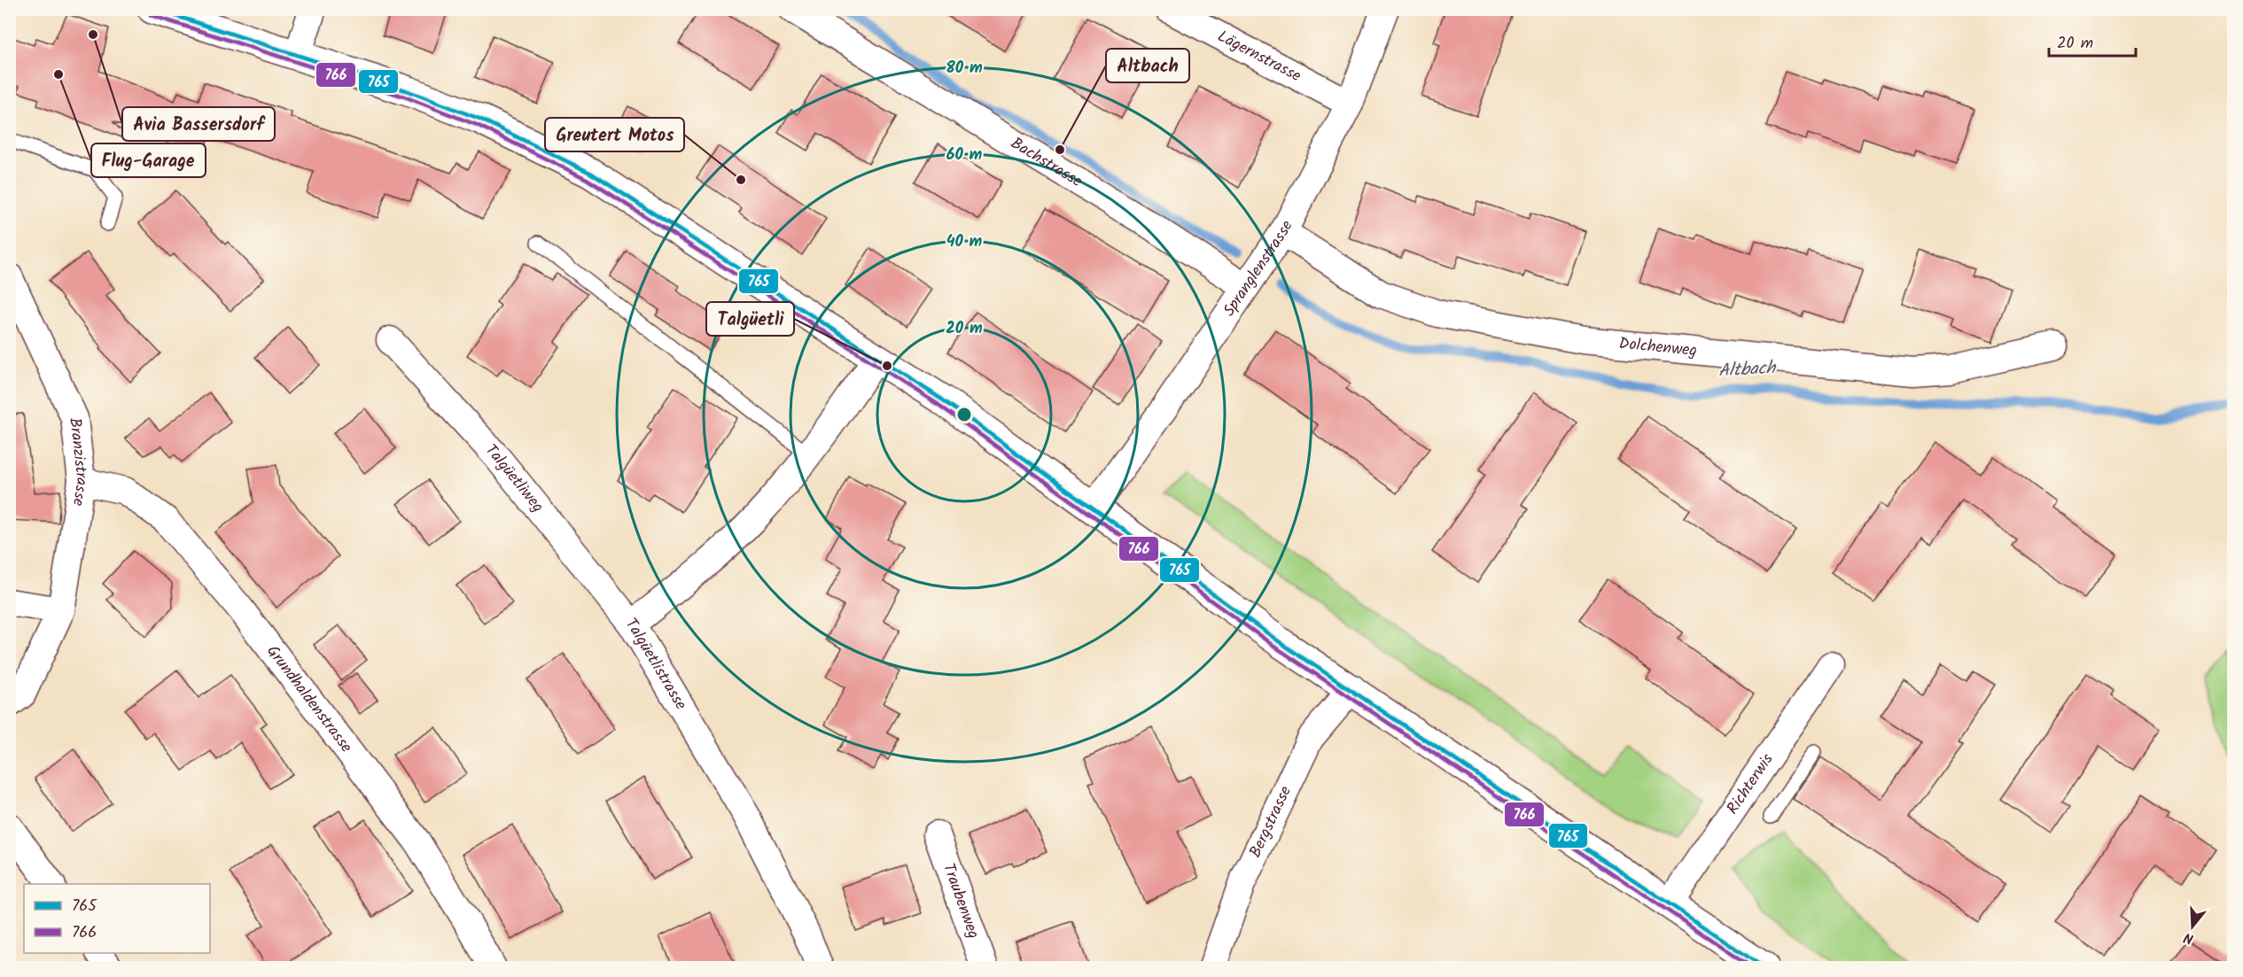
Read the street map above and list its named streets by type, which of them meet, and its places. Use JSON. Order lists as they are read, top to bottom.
{
  "streets": {
    "street": [
      "Lägernstrasse",
      "Bachstrasse",
      "Spranglenstrasse",
      "Dolchenweg",
      "Branzistrasse",
      "Talgüetliweg",
      "Talgüetlistrasse",
      "Grundhaldenstrasse",
      "Richterwis",
      "Bergstrasse",
      "Traubenweg"
    ]
  },
  "crossings": [
    ["Lägernstrasse", "Spranglenstrasse"],
    ["Bachstrasse", "Spranglenstrasse"],
    ["Spranglenstrasse", "Dolchenweg"],
    ["Branzistrasse", "Grundhaldenstrasse"],
    ["Talgüetliweg", "Talgüetlistrasse"]
  ],
  "water": ["Altbach"],
  "places": [
    "Avia Bassersdorf",
    "Flug-Garage",
    "Altbach",
    "Greutert Motos",
    "Talgüetli"
  ],
  "lines": ["transit line 765", "transit line 766"],
  "legend": ["765", "766"],
  "scale_bar": "20 m",
  "north": "bottom",
  "rings": [
    "80 m",
    "60 m",
    "40 m",
    "20 m"
  ]
}
